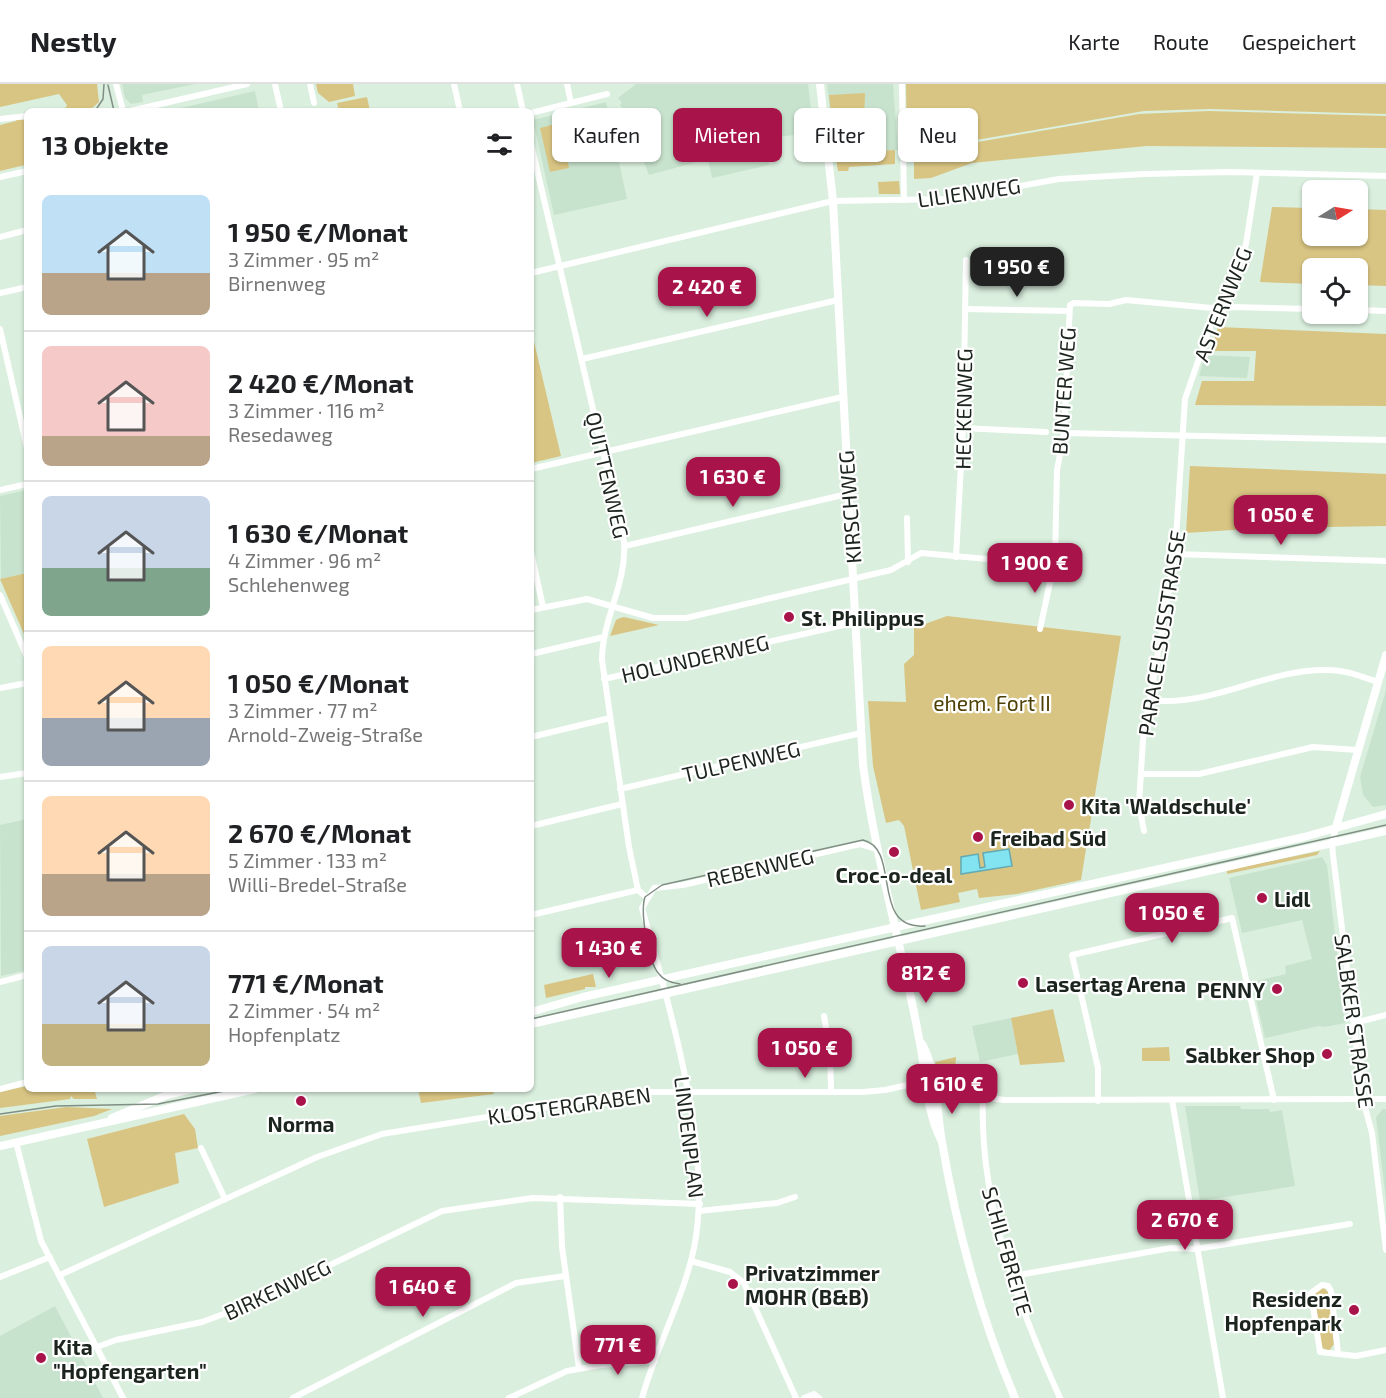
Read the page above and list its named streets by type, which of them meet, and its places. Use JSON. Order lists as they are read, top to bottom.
{
  "streets": {
    "main road": ["KIRSCHWEG", "SCHILFBREITE"],
    "street": [
      "LILIENWEG",
      "ASTERNWEG",
      "BUNTER WEG",
      "HECKENWEG",
      "QUITTENWEG",
      "PARACELSUSSTRASSE",
      "HOLUNDERWEG",
      "TULPENWEG",
      "REBENWEG",
      "SALBKER STRASSE",
      "KLOSTERGRABEN",
      "LINDENPLAN",
      "BIRKENWEG"
    ]
  },
  "crossings": [
    ["LILIENWEG", "ASTERNWEG"],
    ["LILIENWEG", "QUITTENWEG"],
    ["LILIENWEG", "KIRSCHWEG"],
    ["ASTERNWEG", "BUNTER WEG"],
    ["ASTERNWEG", "PARACELSUSSTRASSE"],
    ["QUITTENWEG", "HOLUNDERWEG"],
    ["QUITTENWEG", "TULPENWEG"],
    ["KIRSCHWEG", "HOLUNDERWEG"],
    ["KIRSCHWEG", "TULPENWEG"],
    ["KIRSCHWEG", "REBENWEG"],
    ["KIRSCHWEG", "SCHILFBREITE"],
    ["KLOSTERGRABEN", "LINDENPLAN"],
    ["KLOSTERGRABEN", "SCHILFBREITE"],
    ["LINDENPLAN", "BIRKENWEG"]
  ],
  "parks": ["ehem. Fort II"],
  "places": [
    "St. Philippus",
    "Kita 'Waldschule'",
    "Freibad Süd",
    "Croc-o-deal",
    "Lidl",
    "Lasertag Arena",
    "PENNY",
    "Salbker Shop",
    "Norma",
    "Privatzimmer MOHR (B&B)",
    "Residenz Hopfenpark",
    "Kita \"Hopfengarten\""
  ],
  "north": "right",
  "page": {
    "header": "Nestly",
    "nav": ["Karte", "Route", "Gespeichert"],
    "chip": [
      "Kaufen",
      "Mieten",
      "Filter",
      "Neu"
    ],
    "heading": "13 Objekte",
    "list": [
      {
        "name": "1 950 €/Monat",
        "note": "3 Zimmer · 95 m² · Birnenweg"
      },
      {
        "name": "2 420 €/Monat",
        "note": "3 Zimmer · 116 m² · Resedaweg"
      },
      {
        "name": "1 630 €/Monat",
        "note": "4 Zimmer · 96 m² · Schlehenweg"
      },
      {
        "name": "1 050 €/Monat",
        "note": "3 Zimmer · 77 m² · Arnold-Zweig-Straße"
      },
      {
        "name": "2 670 €/Monat",
        "note": "5 Zimmer · 133 m² · Willi-Bredel-Straße"
      },
      {
        "name": "771 €/Monat",
        "note": "2 Zimmer · 54 m² · Hopfenplatz"
      }
    ],
    "price": [
      "1 950 €",
      "2 420 €",
      "1 630 €",
      "1 050 €",
      "1 900 €",
      "1 050 €",
      "1 430 €",
      "812 €",
      "1 050 €",
      "1 610 €",
      "2 670 €",
      "1 640 €",
      "771 €"
    ]
  }
}
